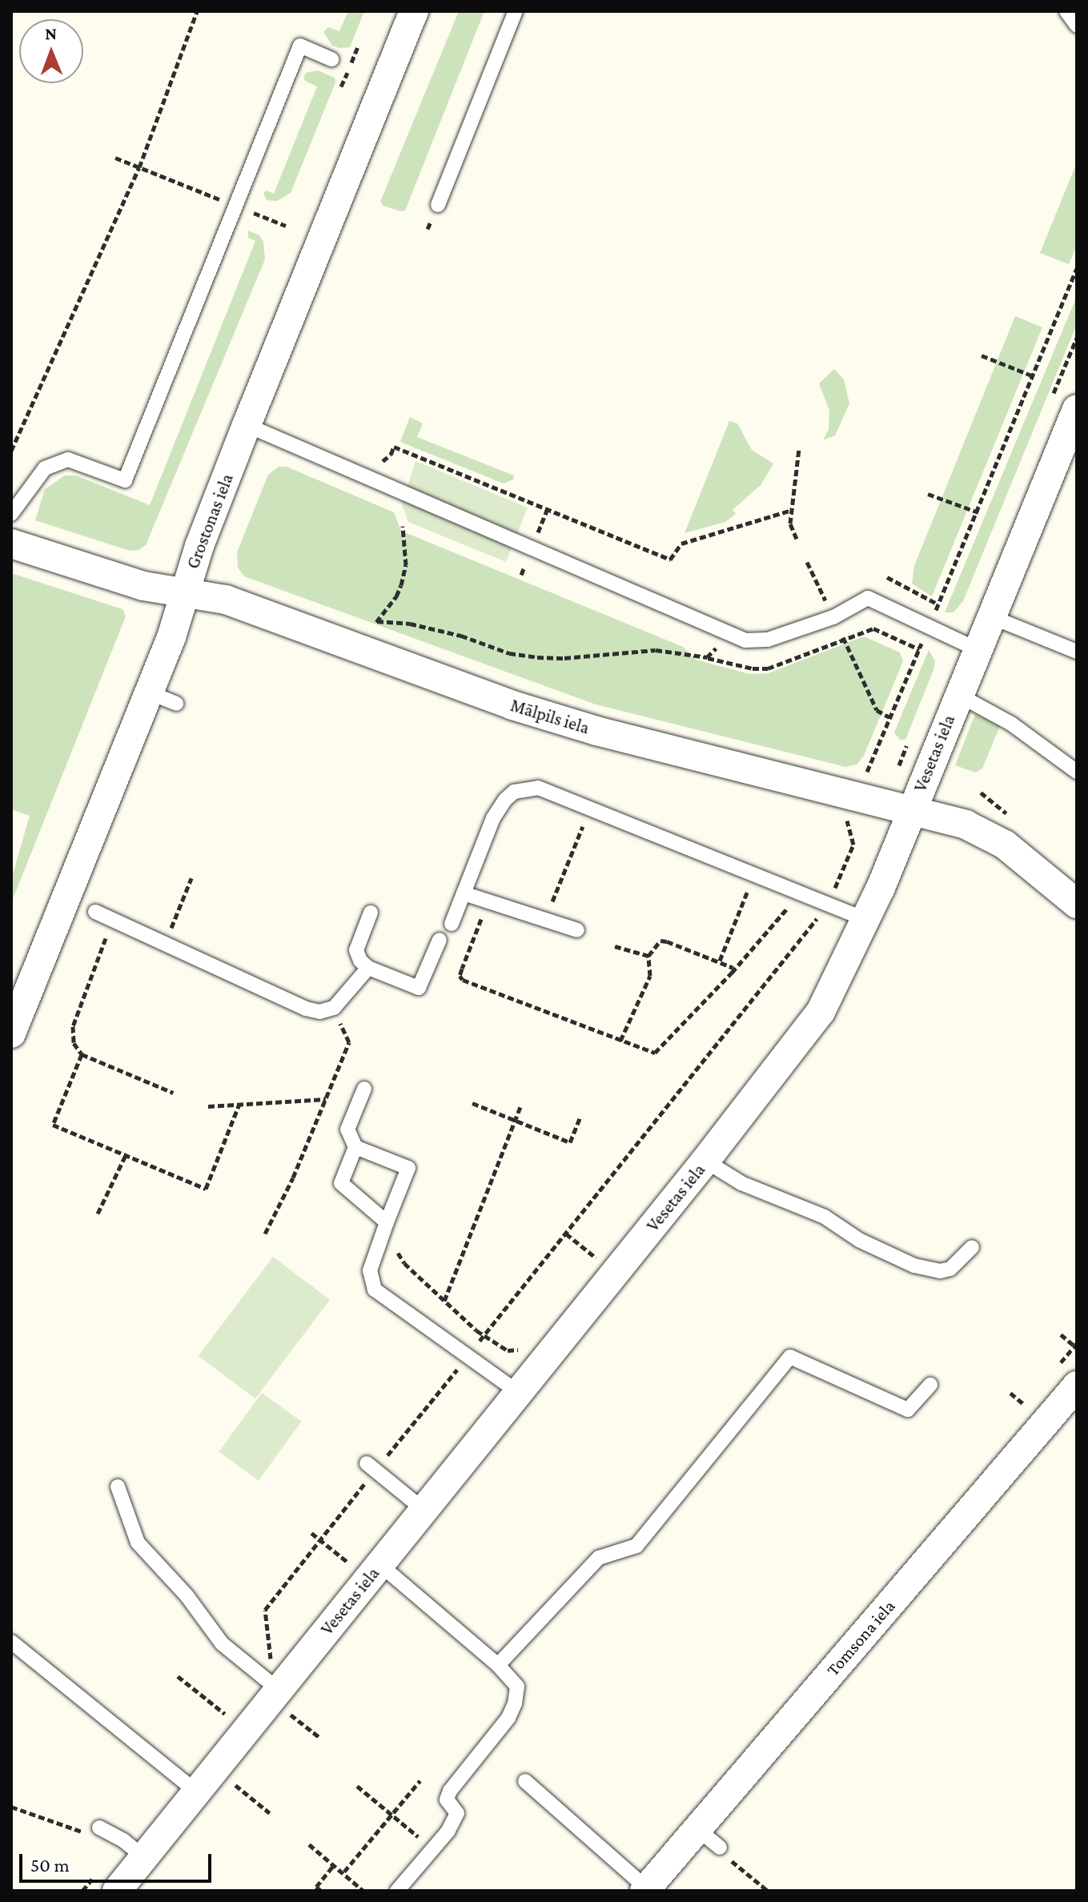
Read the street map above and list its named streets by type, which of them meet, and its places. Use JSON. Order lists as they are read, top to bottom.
{
  "streets": {
    "street": [
      "Grostonas iela",
      "Mālpils iela",
      "Vesetas iela",
      "Tomsona iela"
    ]
  },
  "crossings": [
    ["Grostonas iela", "Mālpils iela"],
    ["Mālpils iela", "Vesetas iela"]
  ],
  "scale_bar": "50 m",
  "north": "top"
}
